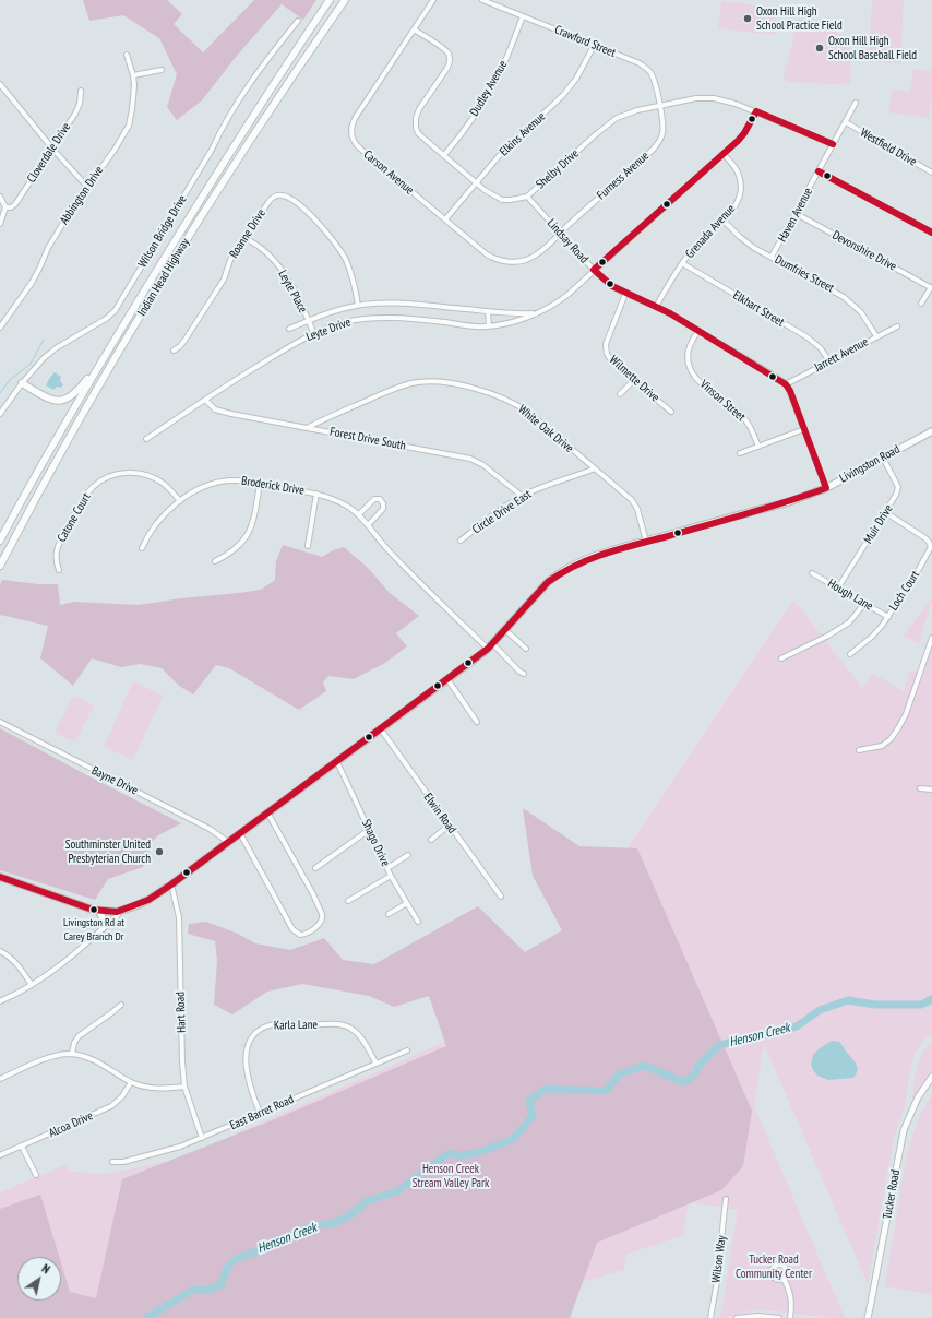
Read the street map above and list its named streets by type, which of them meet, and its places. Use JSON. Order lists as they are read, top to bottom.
{
  "streets": {
    "highway": ["Indian Head Highway"],
    "main road": ["Livingston Road"],
    "street": [
      "Crawford Street",
      "Dudley Avenue",
      "Elkins Avenue",
      "Westfield Drive",
      "Cloverdale Drive",
      "Shelby Drive",
      "Carson Avenue",
      "Furness Avenue",
      "Abbington Drive",
      "Haven Avenue",
      "Wilson Bridge Drive",
      "Grenada Avenue",
      "Roanne Drive",
      "Lindsay Road",
      "Devonshire Drive",
      "Dumfries Street",
      "Leyte Place",
      "Elkhart Street",
      "Leyte Drive",
      "Jarrett Avenue",
      "Wilmette Drive",
      "Vinson Street",
      "White Oak Drive",
      "Forest Drive South",
      "Broderick Drive",
      "Circle Drive East",
      "Catone Court",
      "Muir Drive",
      "Loch Court",
      "Hough Lane",
      "Bayne Drive",
      "Elwin Road",
      "Shago Drive",
      "Hart Road",
      "Karla Lane",
      "East Barret Road",
      "Alcoa Drive",
      "Tucker Road",
      "Wilson Way"
    ]
  },
  "crossings": [
    ["Crawford Street", "Dudley Avenue"],
    ["Crawford Street", "Elkins Avenue"],
    ["Crawford Street", "Shelby Drive"],
    ["Crawford Street", "Furness Avenue"],
    ["Dudley Avenue", "Shelby Drive"],
    ["Elkins Avenue", "Shelby Drive"],
    ["Elkins Avenue", "Carson Avenue"],
    ["Westfield Drive", "Haven Avenue"],
    ["Shelby Drive", "Carson Avenue"],
    ["Shelby Drive", "Furness Avenue"],
    ["Shelby Drive", "Haven Avenue"],
    ["Shelby Drive", "Lindsay Road"],
    ["Shelby Drive", "Leyte Drive"],
    ["Carson Avenue", "Furness Avenue"],
    ["Carson Avenue", "Lindsay Road"],
    ["Furness Avenue", "Lindsay Road"],
    ["Haven Avenue", "Devonshire Drive"],
    ["Haven Avenue", "Dumfries Street"],
    ["Grenada Avenue", "Lindsay Road"],
    ["Grenada Avenue", "Dumfries Street"],
    ["Grenada Avenue", "Elkhart Street"],
    ["Grenada Avenue", "Leyte Drive"],
    ["Roanne Drive", "Leyte Place"],
    ["Roanne Drive", "Leyte Drive"],
    ["Lindsay Road", "Leyte Drive"],
    ["Lindsay Road", "Jarrett Avenue"],
    ["Lindsay Road", "Wilmette Drive"],
    ["Lindsay Road", "Vinson Street"],
    ["Dumfries Street", "Jarrett Avenue"],
    ["Leyte Place", "Leyte Drive"],
    ["Elkhart Street", "Jarrett Avenue"],
    ["Leyte Drive", "Forest Drive South"],
    ["White Oak Drive", "Forest Drive South"],
    ["White Oak Drive", "Livingston Road"],
    ["White Oak Drive", "Circle Drive East"],
    ["Forest Drive South", "Circle Drive East"],
    ["Livingston Road", "Broderick Drive"],
    ["Livingston Road", "Muir Drive"],
    ["Livingston Road", "Bayne Drive"],
    ["Livingston Road", "Elwin Road"],
    ["Livingston Road", "Shago Drive"],
    ["Livingston Road", "Hart Road"],
    ["Broderick Drive", "Catone Court"],
    ["Muir Drive", "Loch Court"],
    ["Muir Drive", "Hough Lane"],
    ["Loch Court", "Hough Lane"],
    ["Hart Road", "East Barret Road"],
    ["Karla Lane", "East Barret Road"]
  ],
  "water": ["Henson Creek"],
  "parks": ["Henson Creek Stream Valley Park", "Tucker Road Community Center"],
  "places": [
    "Oxon Hill High School Practice Field",
    "Oxon Hill High School Baseball Field",
    "Southminster United Presbyterian Church",
    "Livingston Rd at Carey Branch Dr"
  ],
  "north": "top right"
}
